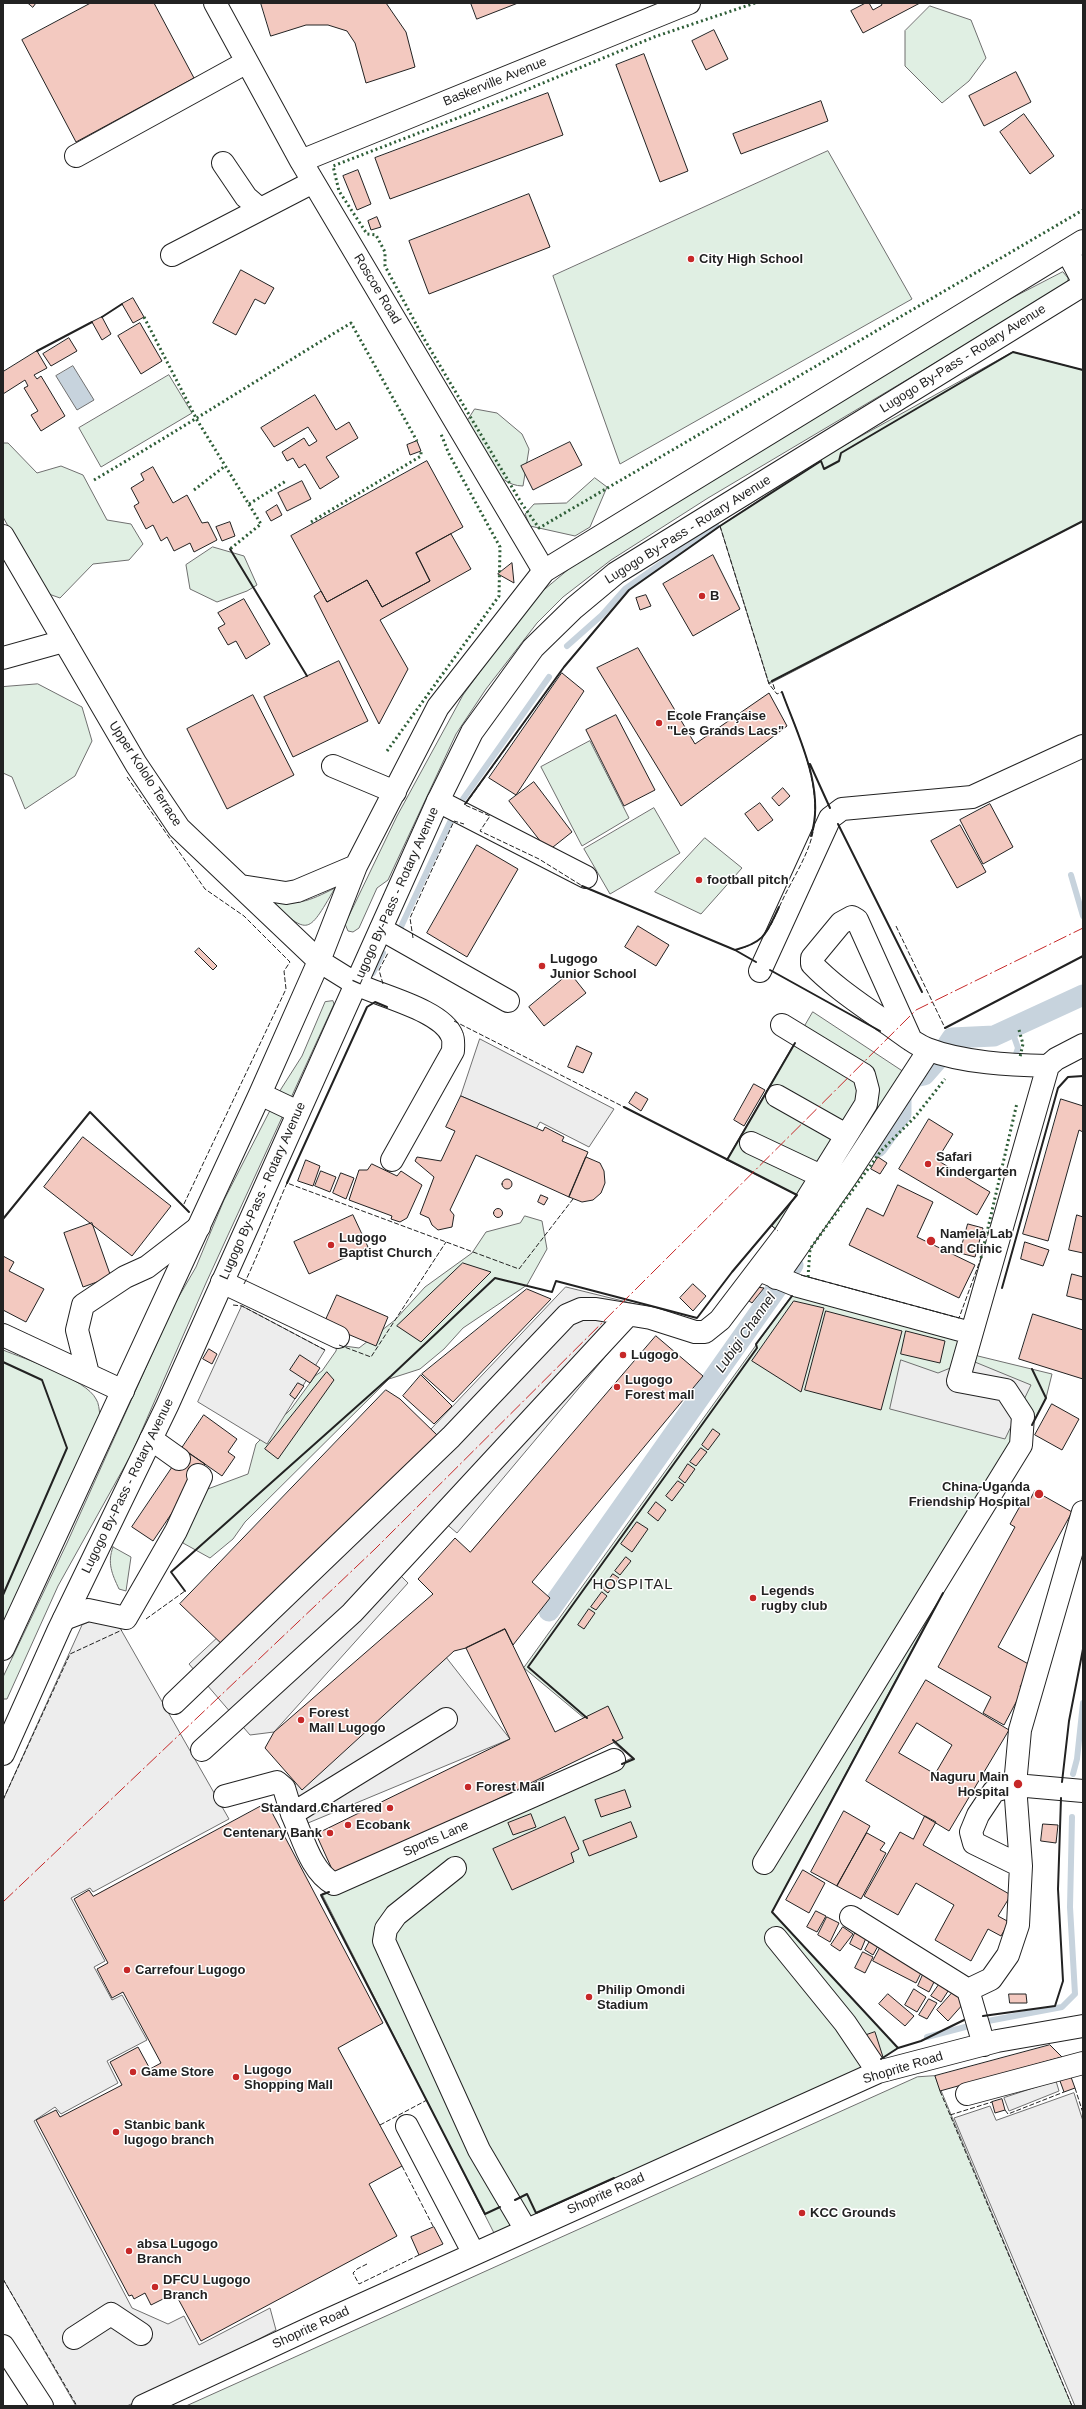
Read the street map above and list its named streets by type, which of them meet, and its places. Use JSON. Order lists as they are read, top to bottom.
{
  "streets": {
    "main road": [
      "Baskerville Avenue",
      "Roscoe Road",
      "Lugogo By-Pass - Rotary Avenue",
      "Upper Kololo Terrace",
      "Sports Lane",
      "Shoprite Road"
    ]
  },
  "crossings": [
    ["Baskerville Avenue", "Roscoe Road"],
    ["Lugogo By-Pass - Rotary Avenue", "Upper Kololo Terrace"]
  ],
  "districts": ["HOSPITAL"],
  "water": ["Lubigi Channel"],
  "places": [
    "City High School",
    "B",
    "Ecole Française \"Les Grands Lacs\"",
    "football pitch",
    "Lugogo Junior School",
    "Safari Kindergarten",
    "Namela Lab and Clinic",
    "Lugogo Baptist Church",
    "Lugogo",
    "Lugogo Forest mall",
    "China-Uganda Friendship Hospital",
    "Legends rugby club",
    "Forest Mall Lugogo",
    "Naguru Main Hospital",
    "Forest Mall",
    "Standard Chartered",
    "Ecobank",
    "Centenary Bank",
    "Carrefour Lugogo",
    "Philip Omondi Stadium",
    "Game Store",
    "Lugogo Shopping Mall",
    "Stanbic bank lugogo branch",
    "KCC Grounds",
    "absa Lugogo Branch",
    "DFCU Lugogo Branch"
  ]
}
